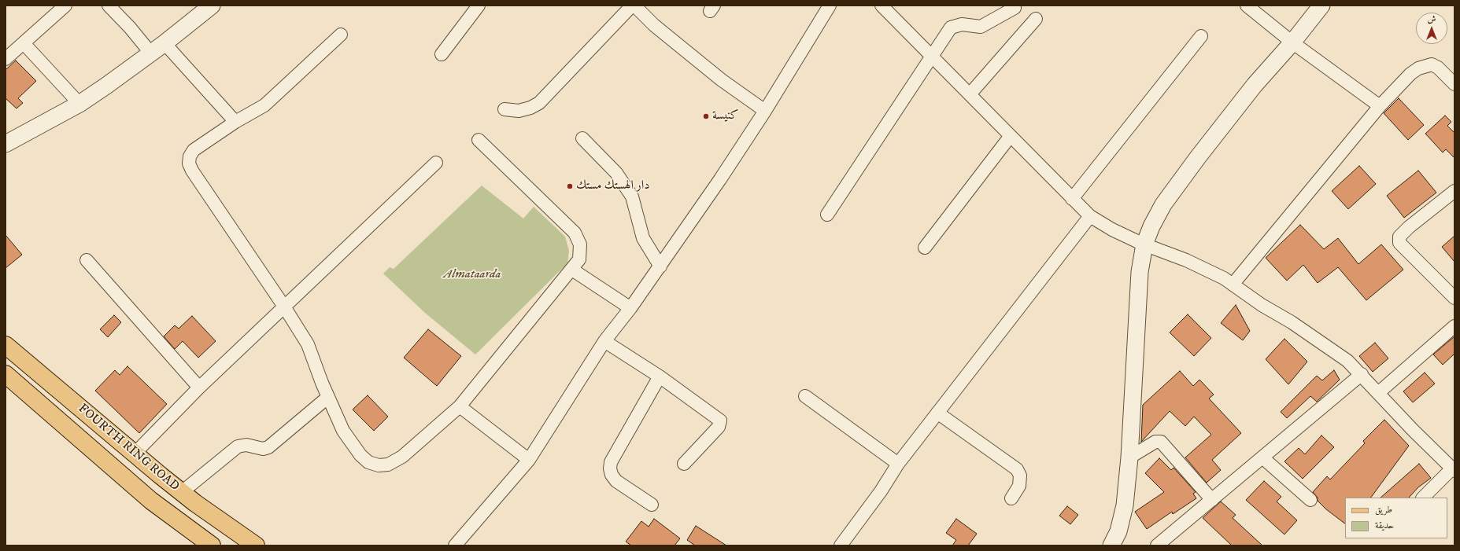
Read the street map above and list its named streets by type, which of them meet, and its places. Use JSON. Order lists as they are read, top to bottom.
{
  "streets": {
    "main road": ["FOURTH RING ROAD"]
  },
  "parks": ["Almataarda"],
  "places": ["كنيسة", "دار الهستك مستك"],
  "legend": ["طريق", "حديقة"],
  "north": "top"
}
